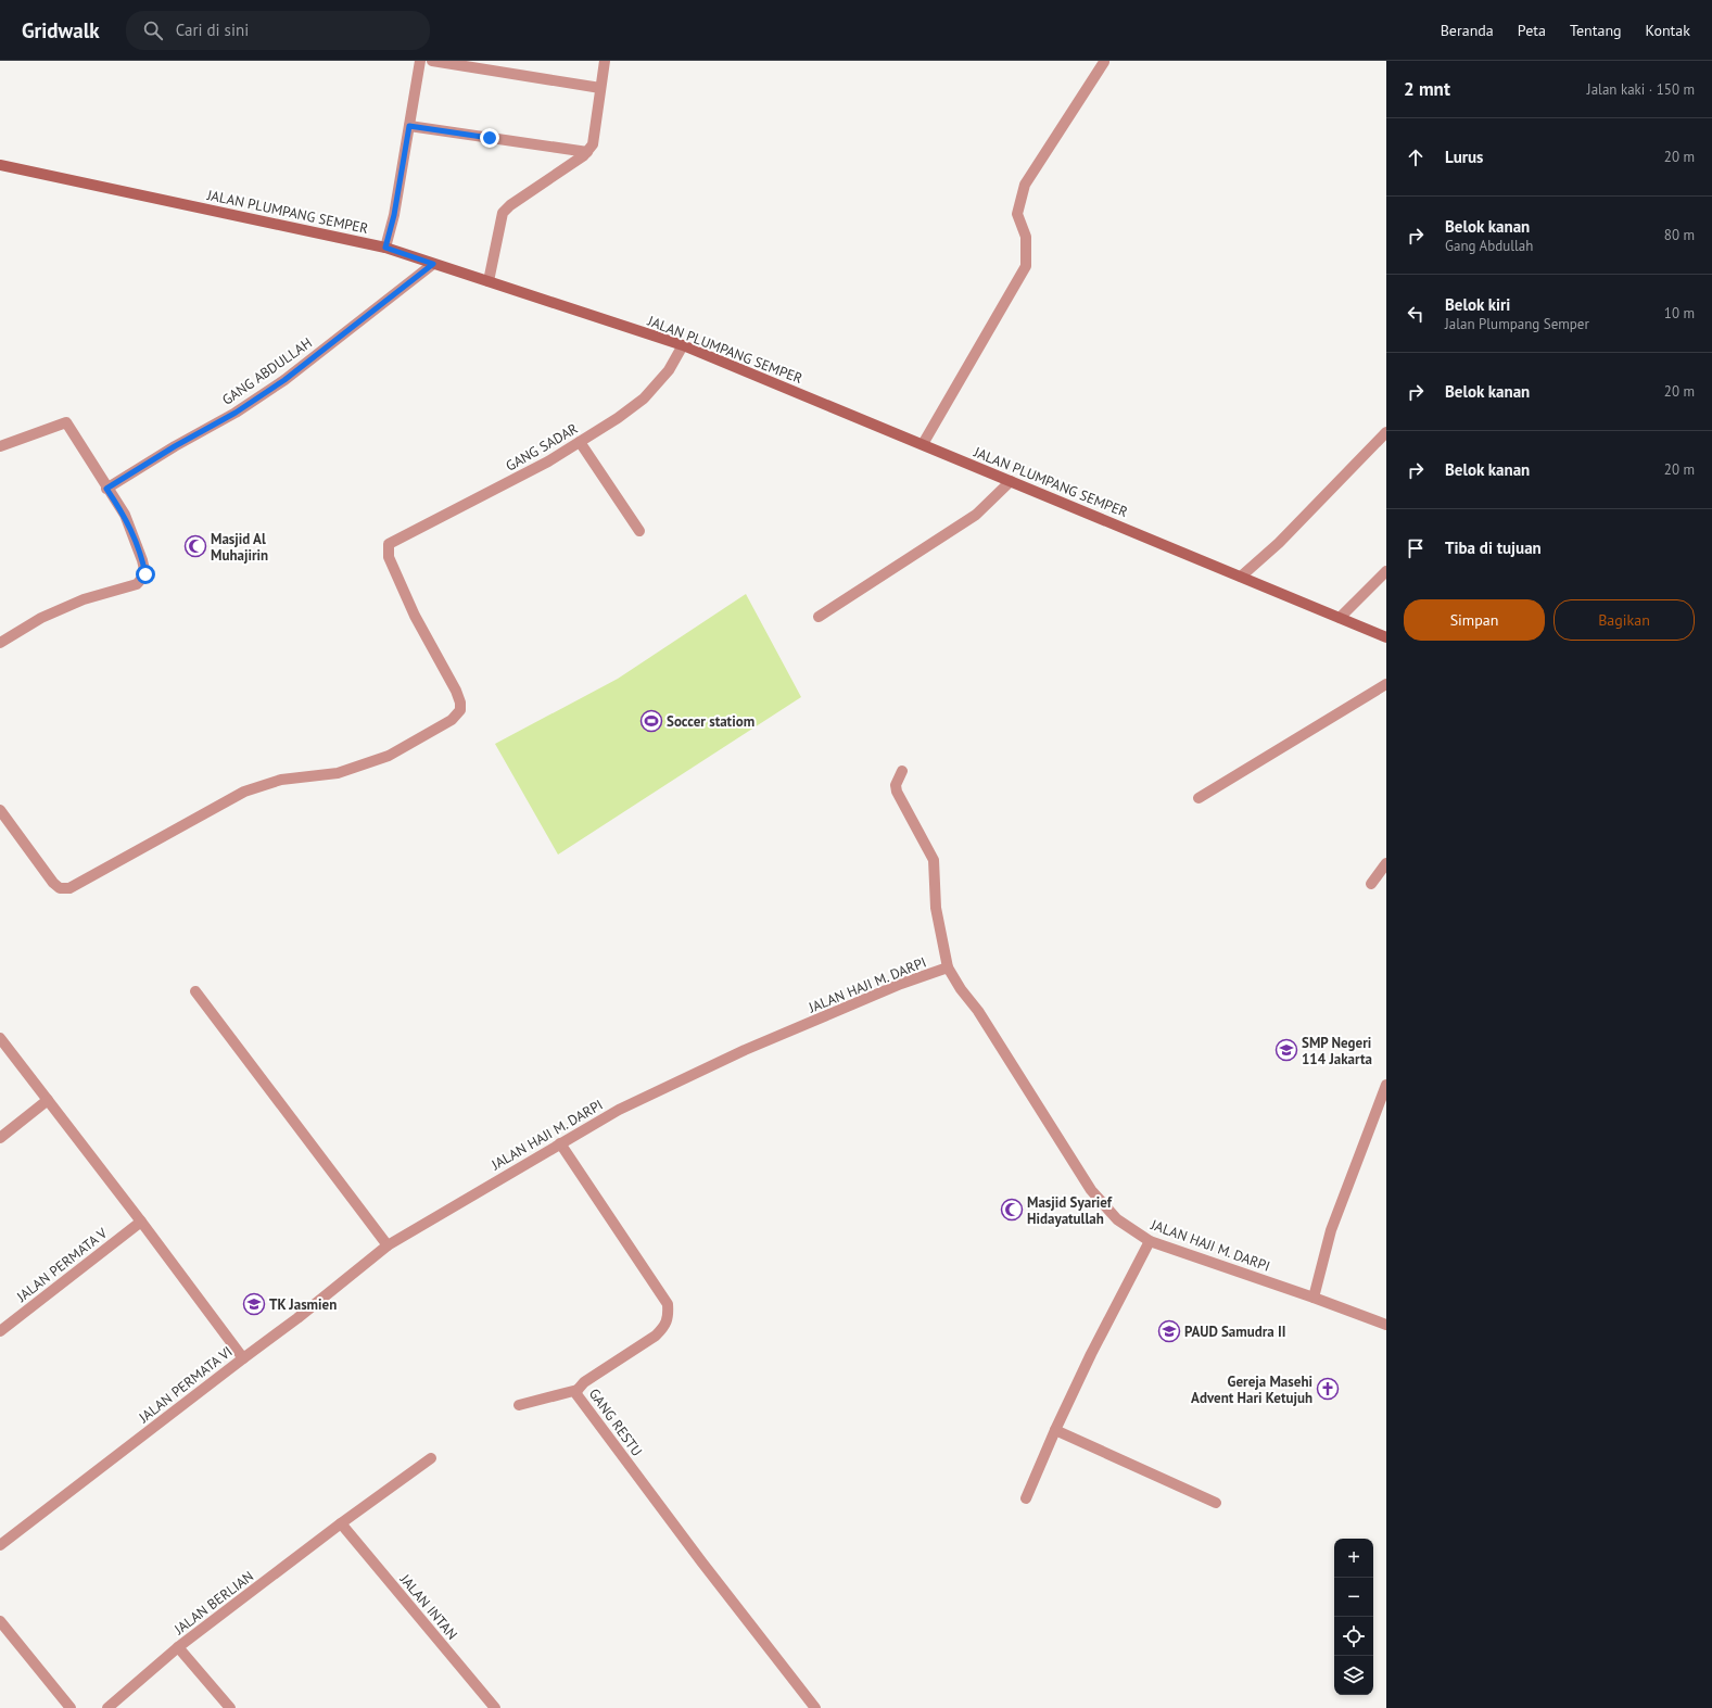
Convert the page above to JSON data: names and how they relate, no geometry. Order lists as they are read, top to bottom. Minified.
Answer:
{"streets":{"main road":["JALAN PLUMPANG SEMPER"],"street":["GANG ABDULLAH","GANG SADAR","JALAN HAJI M. DARPI","JALAN PERMATA V","JALAN PERMATA VI","GANG RESTU","JALAN BERLIAN","JALAN INTAN"]},"crossings":[["JALAN PLUMPANG SEMPER","GANG ABDULLAH"],["JALAN PLUMPANG SEMPER","GANG SADAR"],["JALAN HAJI M. DARPI","JALAN PERMATA VI"],["JALAN HAJI M. DARPI","GANG RESTU"],["JALAN BERLIAN","JALAN INTAN"]],"places":{"mosque":["Masjid Al Muhajirin","Masjid Syarief Hidayatullah"],"sports":["Soccer statiom"],"school or university":["SMP Negeri 114 Jakarta","TK Jasmien","PAUD Samudra II"],"church":["Gereja Masehi Advent Hari Ketujuh"]},"page":{"header":"Gridwalk","search":"Cari di sini","nav":["Beranda","Peta","Tentang","Kontak"],"heading":["2 mnt","Jalan kaki · 150 m"],"list":[["Lurus","20 m"],["Belok kanan","Gang Abdullah","80 m"],["Belok kiri","Jalan Plumpang Semper","10 m"],["Belok kanan","20 m"],["Belok kanan","20 m"],"Tiba di tujuan"],"buttons":["Simpan","Bagikan"],"map_buttons":["+","−"]}}
